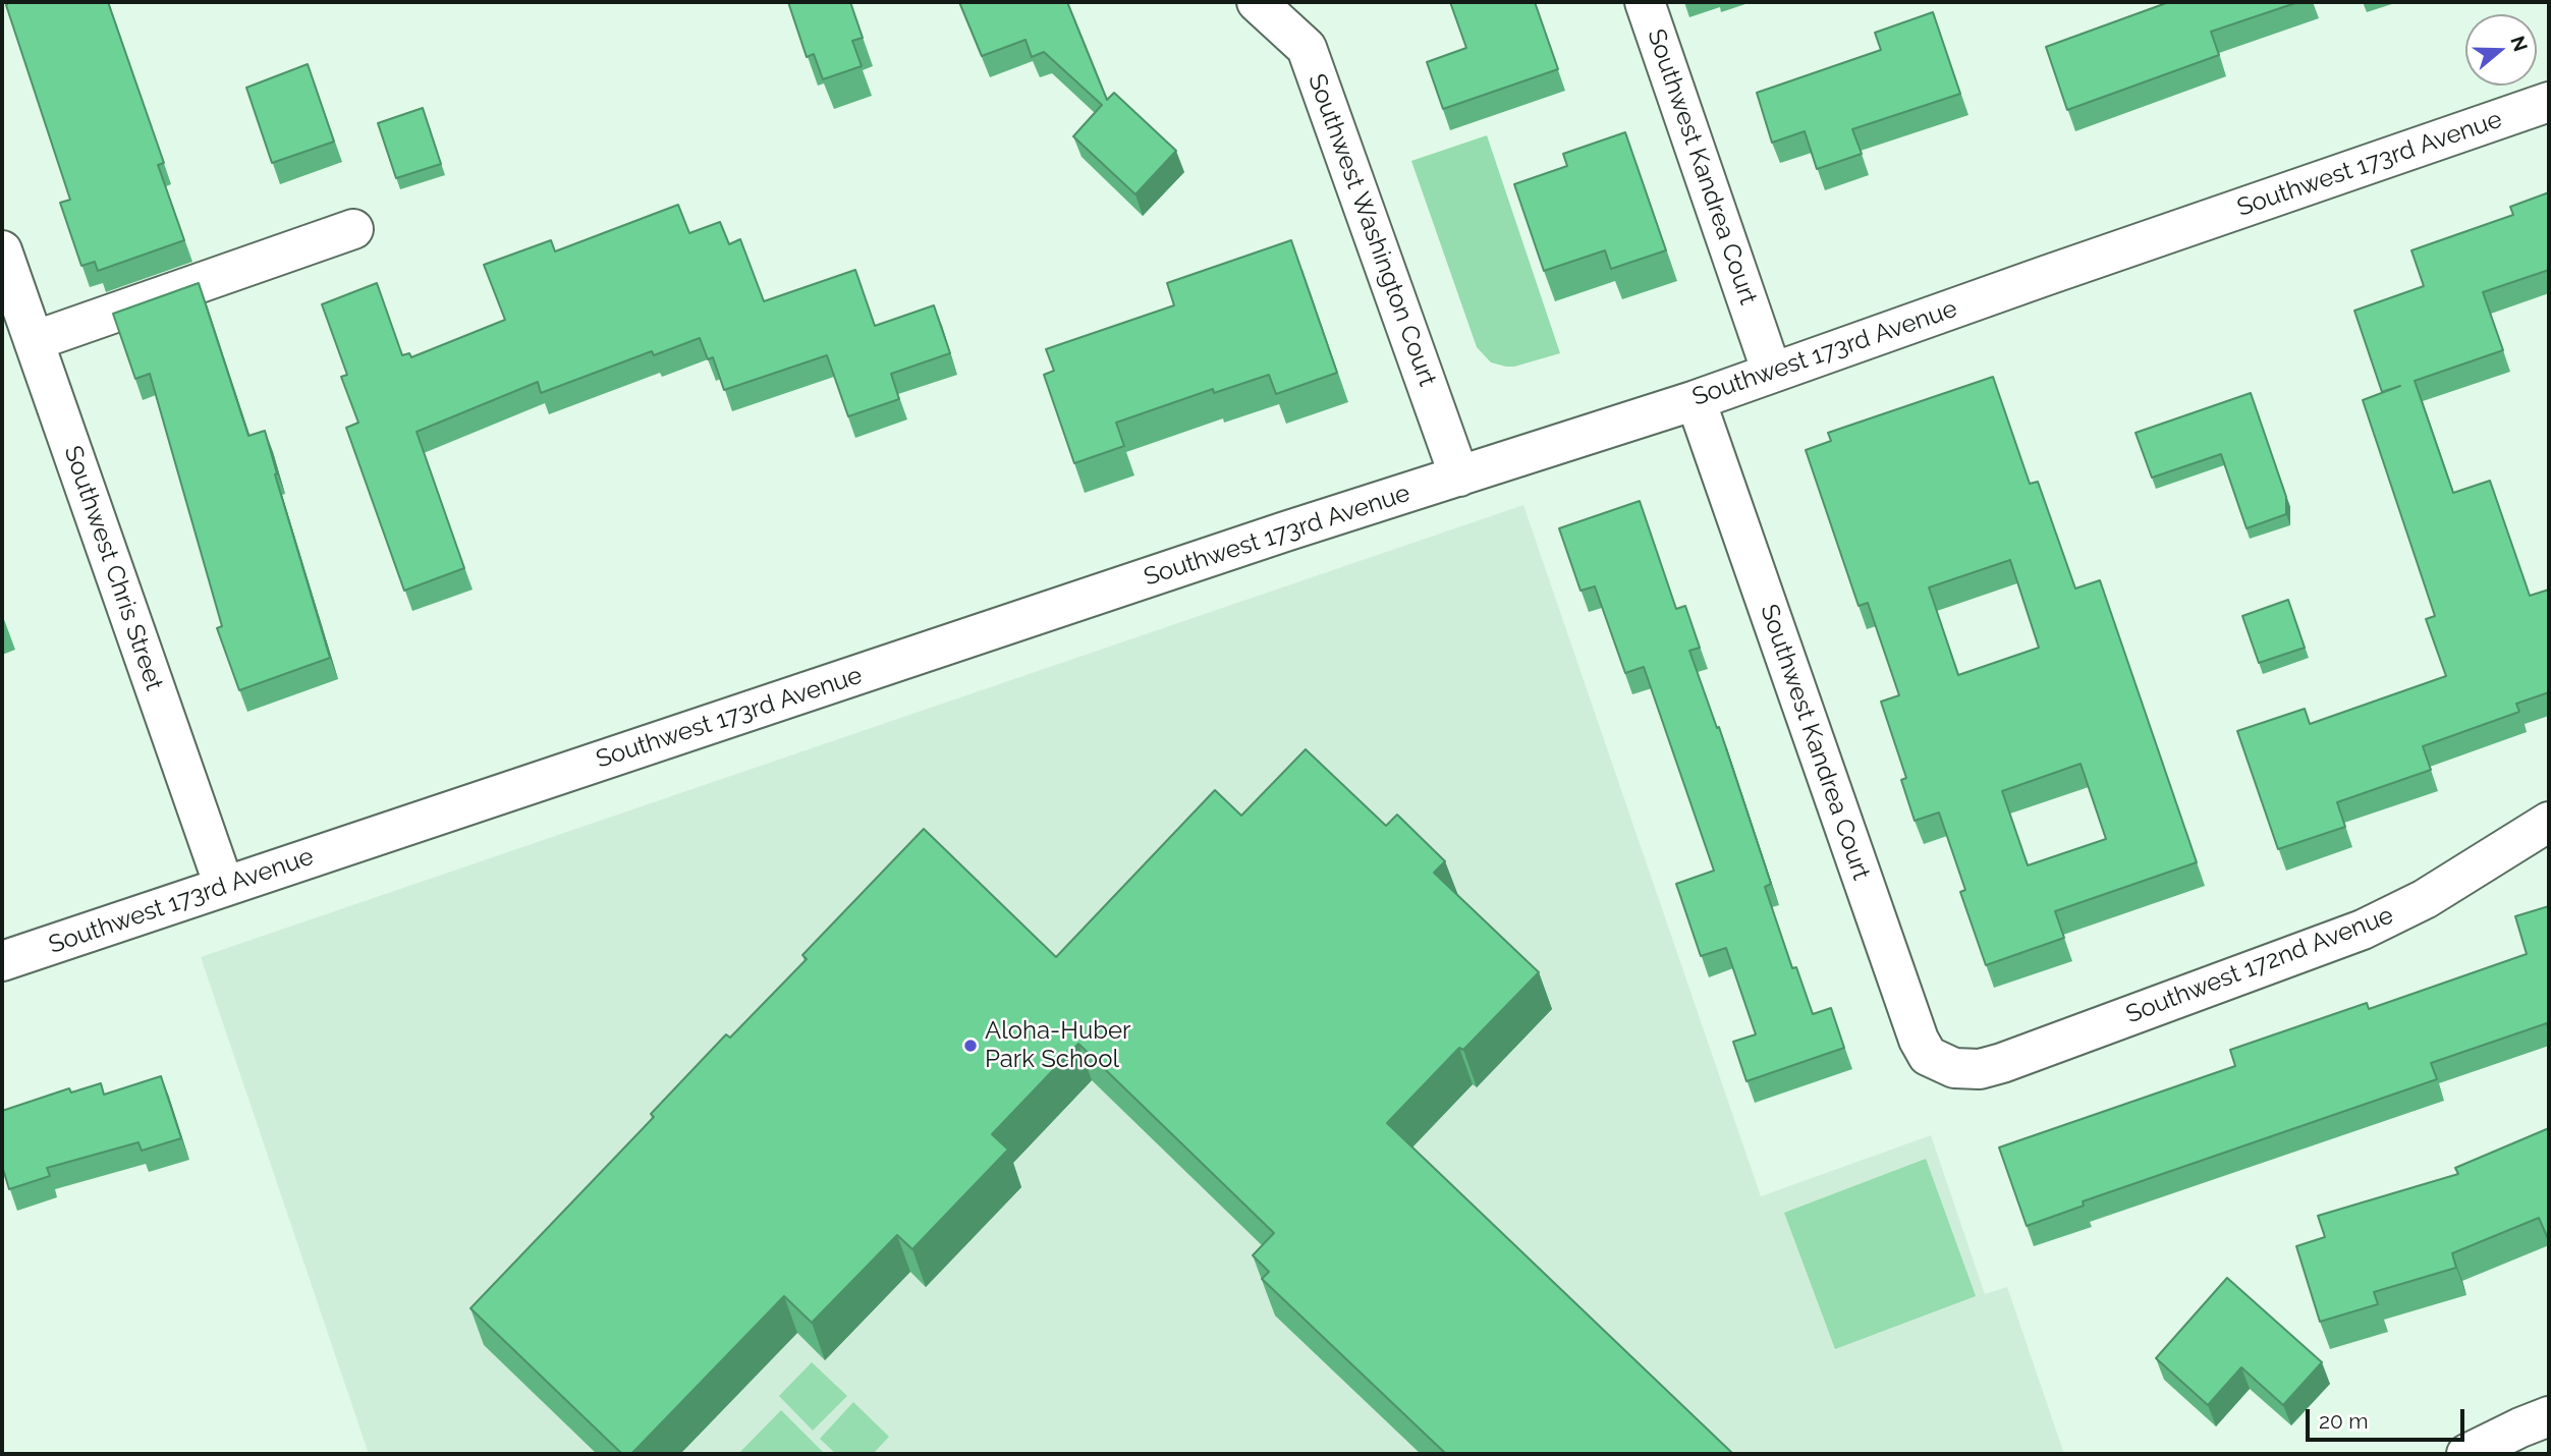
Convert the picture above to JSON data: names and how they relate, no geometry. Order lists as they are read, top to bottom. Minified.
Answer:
{"streets":{"street":["Southwest 173rd Avenue","Southwest Kandrea Court","Southwest Washington Court","Southwest Chris Street","Southwest 172nd Avenue"]},"crossings":[["Southwest 173rd Avenue","Southwest Kandrea Court"],["Southwest 173rd Avenue","Southwest Washington Court"],["Southwest 173rd Avenue","Southwest Chris Street"],["Southwest Kandrea Court","Southwest 172nd Avenue"]],"places":["Aloha-Huber Park School"],"scale_bar":"20 m","north":"right"}
